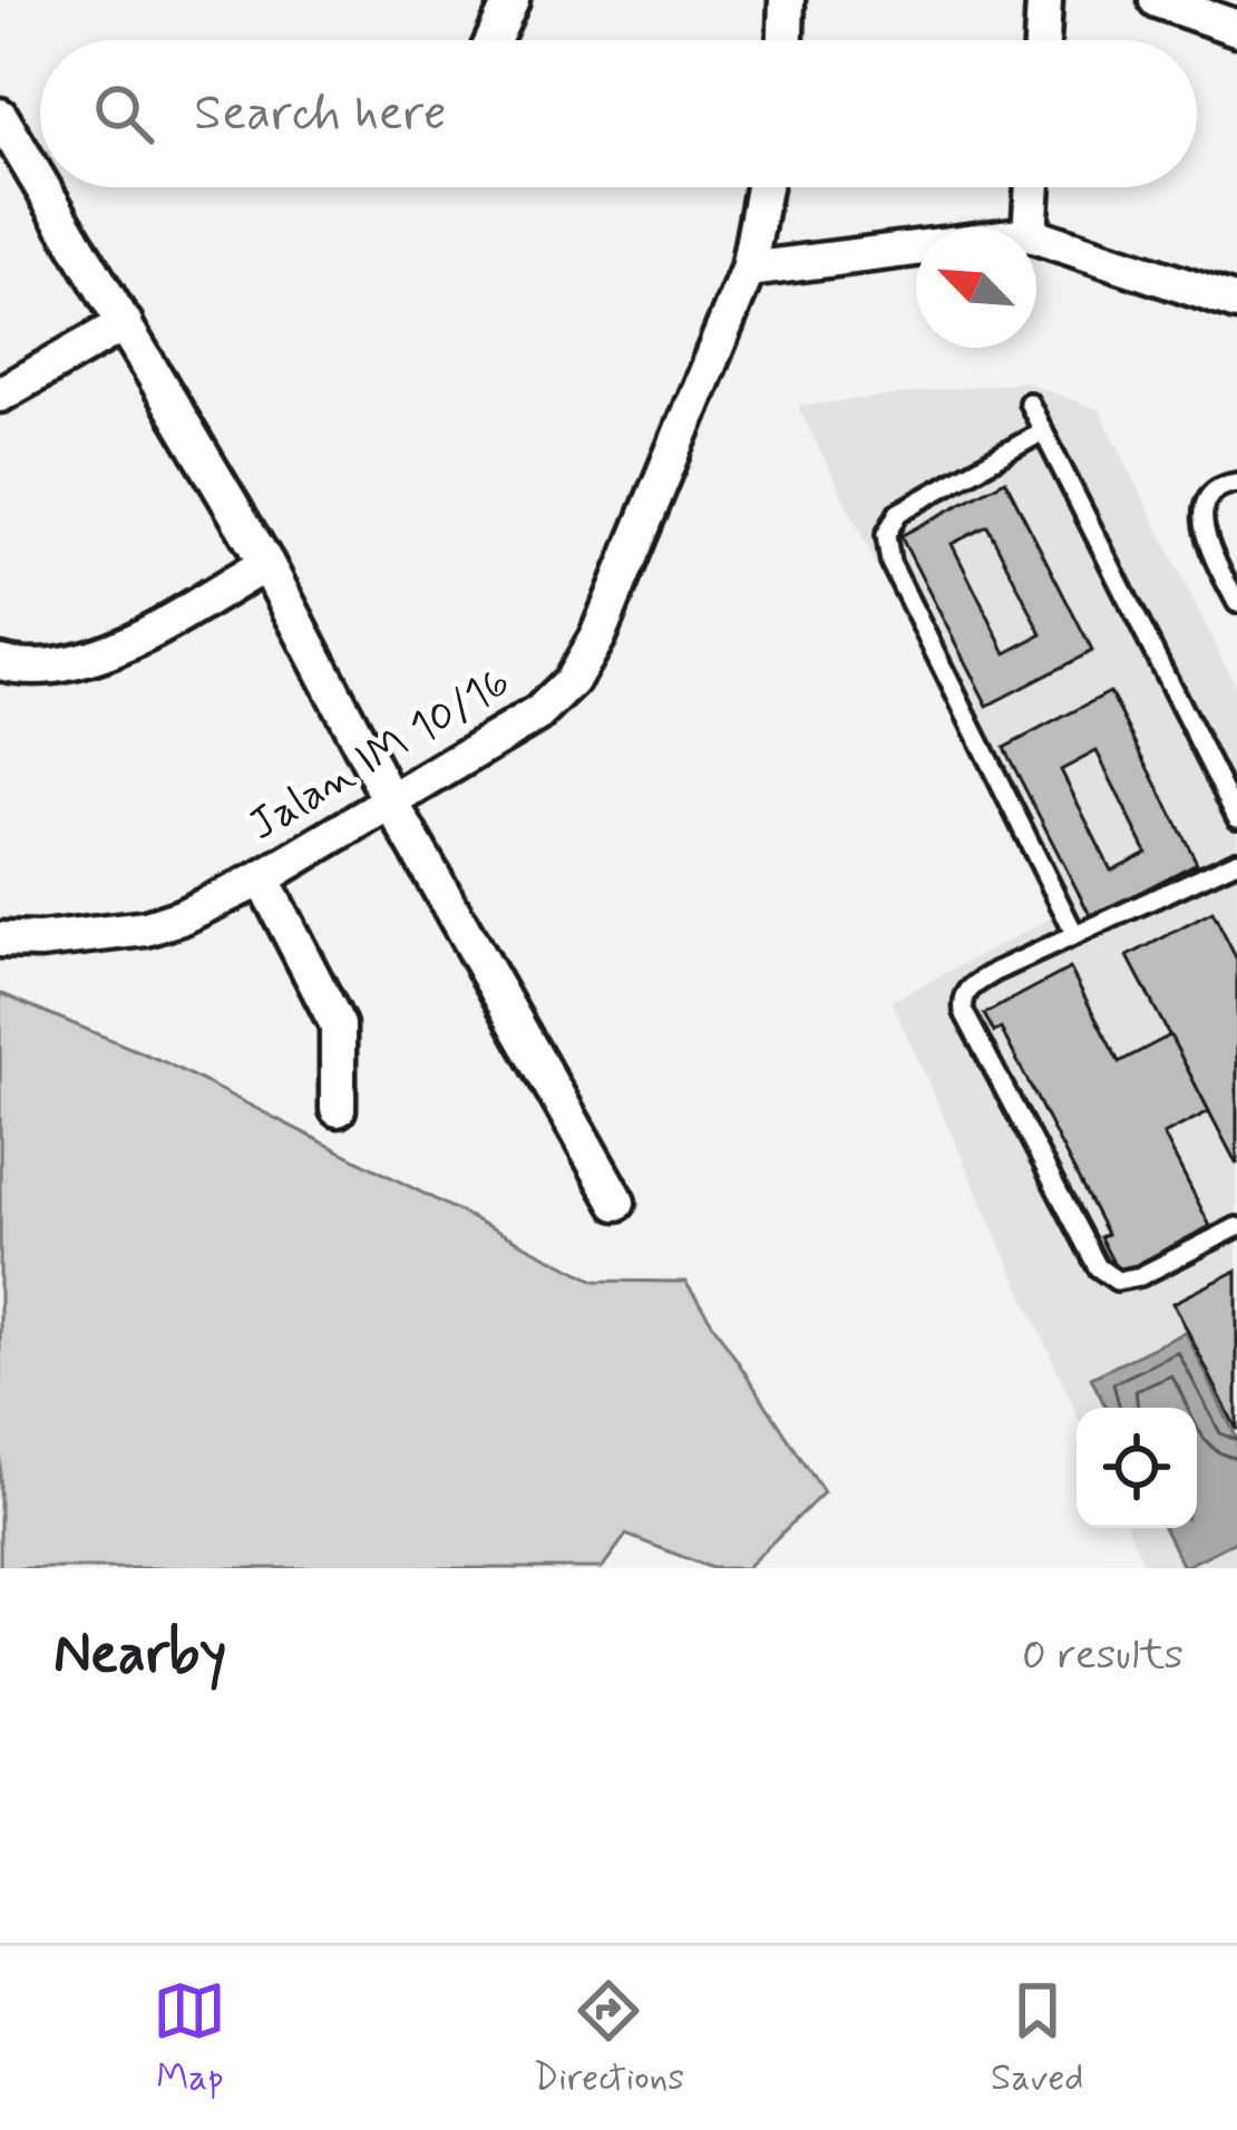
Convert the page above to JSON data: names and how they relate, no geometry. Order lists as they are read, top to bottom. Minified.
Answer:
{"streets":{"street":["Jalan IM 10/16"]},"north":"top left","page":{"search":"Search here","heading":["Nearby","0 results"],"nav":["Map","Directions","Saved"]}}
